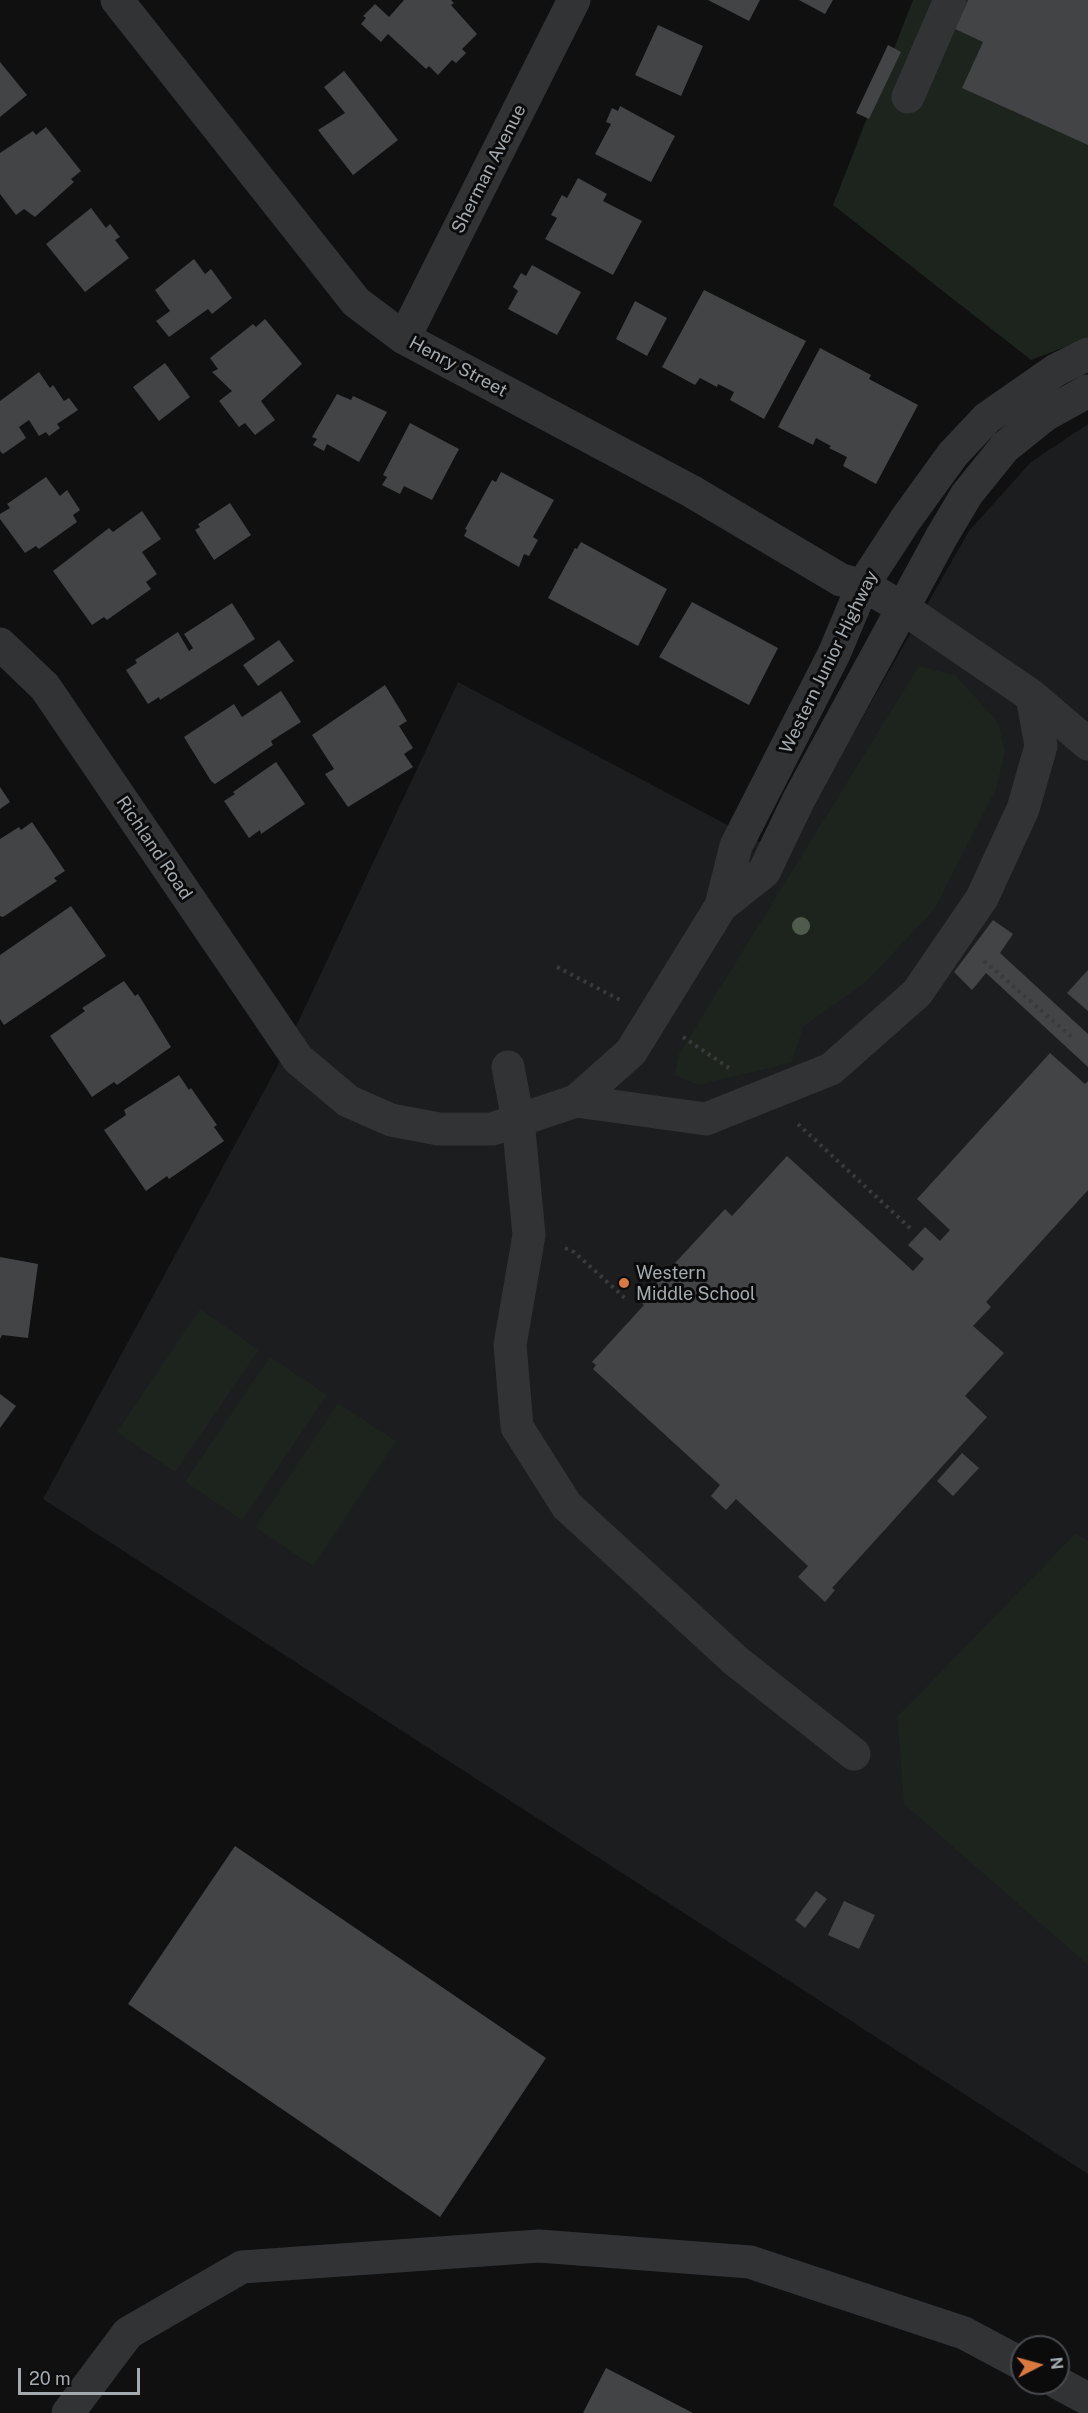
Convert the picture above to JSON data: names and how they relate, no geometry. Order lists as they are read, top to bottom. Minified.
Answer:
{"streets":{"street":["Sherman Avenue","Henry Street","Western Junior Highway","Richland Road"]},"crossings":[["Sherman Avenue","Henry Street"],["Henry Street","Western Junior Highway"],["Western Junior Highway","Richland Road"]],"places":["Western Middle School"],"scale_bar":"20 m","north":"right"}
